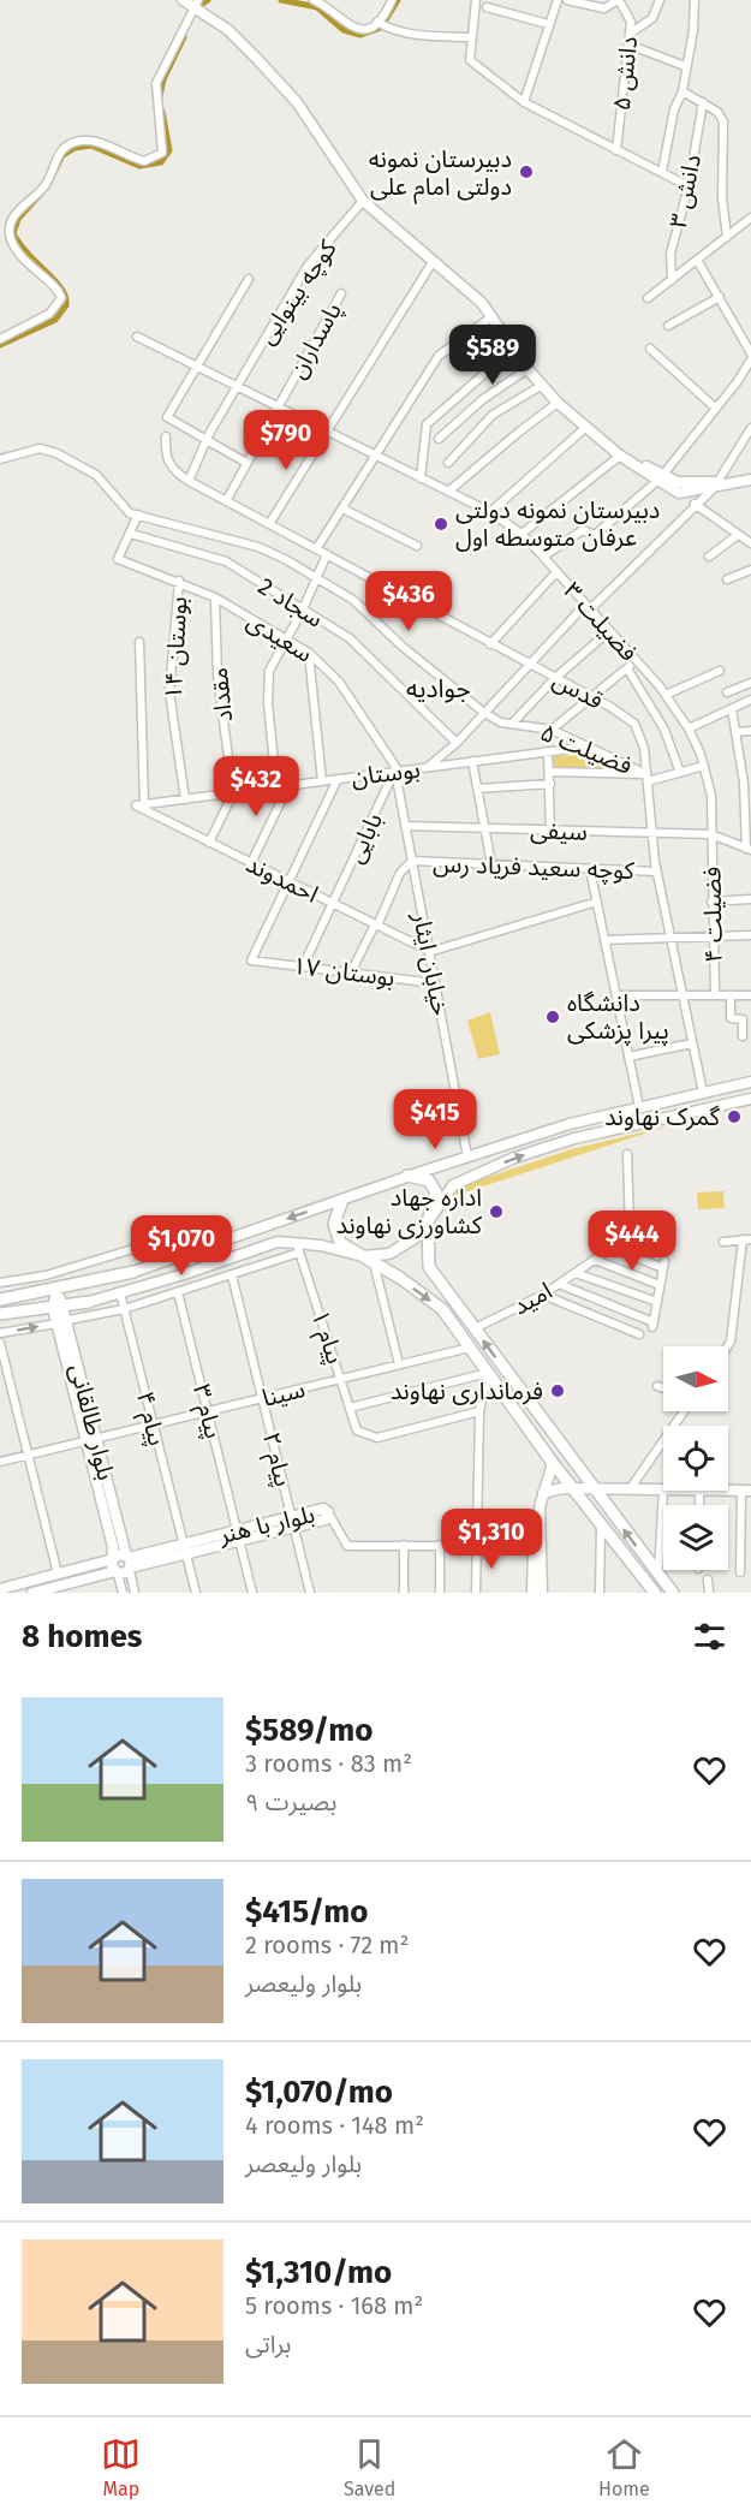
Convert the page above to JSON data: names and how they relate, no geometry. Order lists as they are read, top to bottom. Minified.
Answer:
{"streets":{"main road":["بلوار طالقانی","بلوار با هنر"],"street":["دانش ۵","دانش ۳","کوچه بینوایی","پاسداران","سجاد 2","فضیلت ۳","سعیدی","بوستان ۱۴","قدس","مقداد","فضیلت ۵","بوستان","سیفی","بابایی","کوچه سعید فریاد رس","احمدوند","فضیلت ۴","خیابان ایثار","بوستان ۱۷","امید","پیام ۱","سینا","پیام ۳","پیام ۴","پیام ۲"]},"crossings":[["کوچه بینوایی","فضیلت ۳"],["پاسداران","فضیلت ۳"],["پاسداران","قدس"],["سجاد 2","سعیدی"],["فضیلت ۳","سیفی"],["فضیلت ۳","فضیلت ۴"],["سعیدی","بوستان ۱۴"],["سعیدی","مقداد"],["سعیدی","بوستان"],["سعیدی","بابایی"],["سعیدی","خیابان ایثار"],["بوستان ۱۴","بوستان"],["قدس","فضیلت ۵"],["قدس","سیفی"],["قدس","کوچه سعید فریاد رس"],["مقداد","بوستان"],["فضیلت ۵","بوستان"],["بوستان","بابایی"],["بوستان","احمدوند"],["بوستان","خیابان ایثار"],["سیفی","فضیلت ۴"],["سیفی","خیابان ایثار"],["بابایی","احمدوند"],["بابایی","خیابان ایثار"],["بابایی","بوستان ۱۷"],["کوچه سعید فریاد رس","خیابان ایثار"],["احمدوند","خیابان ایثار"],["احمدوند","بوستان ۱۷"],["خیابان ایثار","بوستان ۱۷"],["پیام ۱","سینا"],["سینا","پیام ۳"],["سینا","پیام ۴"],["سینا","بلوار طالقانی"],["سینا","پیام ۲"],["پیام ۳","بلوار با هنر"],["پیام ۴","بلوار با هنر"],["بلوار طالقانی","بلوار با هنر"],["پیام ۲","بلوار با هنر"]],"districts":["جوادیه"],"places":["دبیرستان نمونه دولتی امام علی","دبیرستان نمونه دولتی عرفان متوسطه اول","دانشگاه پیرا پزشکی","گمرک نهاوند","اداره جهاد کشاورزی نهاوند","فرمانداری نهاوند"],"north":"right","page":{"price":["$589","$790","$436","$432","$415","$444","$1,070","$1,310"],"heading":"8 homes","list":[{"name":"$589/mo","note":"3 rooms · 83 m² · بصیرت ۹"},{"name":"$415/mo","note":"2 rooms · 72 m² · بلوار ولیعصر"},{"name":"$1,070/mo","note":"4 rooms · 148 m² · بلوار ولیعصر"},{"name":"$1,310/mo","note":"5 rooms · 168 m² · براتی"}],"tabs":["Map","Saved","Home"]}}
